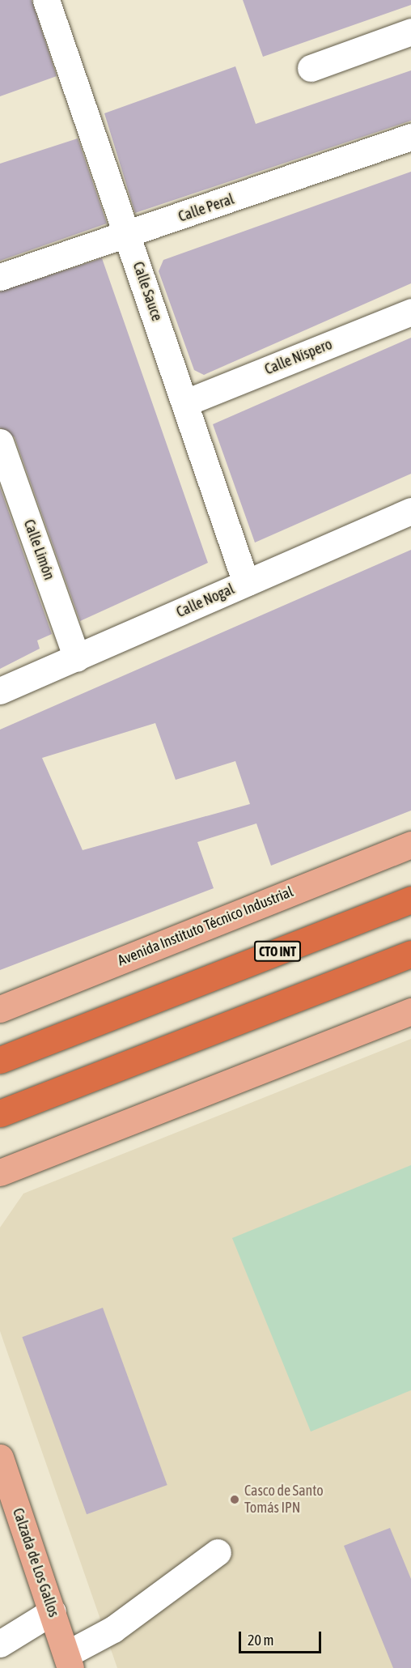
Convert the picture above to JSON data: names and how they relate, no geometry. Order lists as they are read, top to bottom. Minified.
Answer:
{"streets":{"highway":["CTO INT"],"main road":["Avenida Instituto Técnico Industrial","Calzada de Los Gallos"],"street":["Calle Peral","Calle Sauce","Calle Níspero","Calle Limón","Calle Nogal"]},"crossings":[["Calle Peral","Calle Sauce"],["Calle Sauce","Calle Níspero"],["Calle Sauce","Calle Nogal"],["Calle Limón","Calle Nogal"]],"places":["Casco de Santo Tomás IPN"],"scale_bar":"20 m"}
